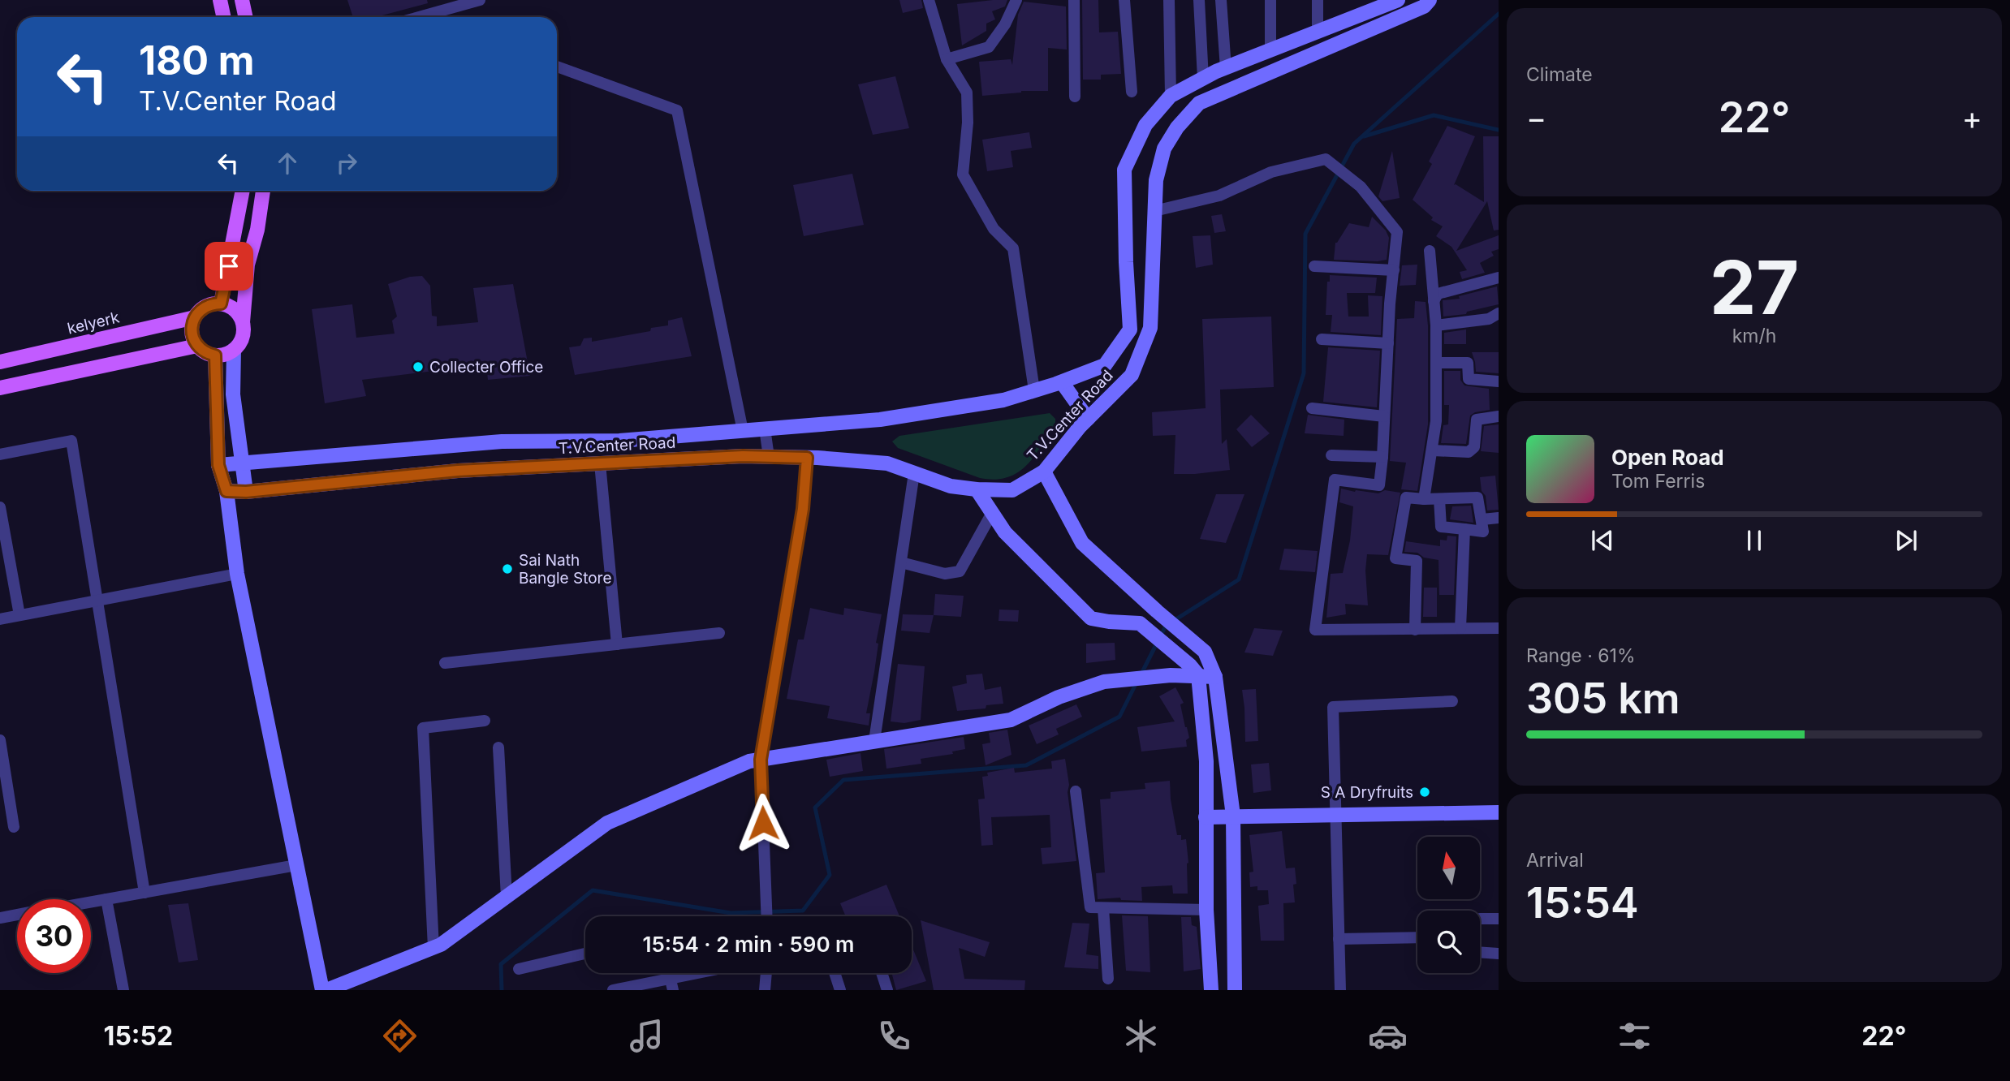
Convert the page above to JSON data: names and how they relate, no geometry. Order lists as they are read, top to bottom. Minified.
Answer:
{"streets":{"main road":["kelyerk"],"street":["T.V.Center Road"]},"places":["Collecter Office","Sai Nath Bangle Store","S A Dryfruits"],"north":"top","page":{"tile":["Climate",["27","km/h"],["Range · 61%","305 km"],["Arrival","15:54"]],"turn":["180 m","T.V.Center Road"],"heat":["−","22°","+"],"song":["Open Road","Tom Ferris"],"limit":"30","trip":"15:54 · 2 min · 590 m","tabs":["15:52","22°"]}}
